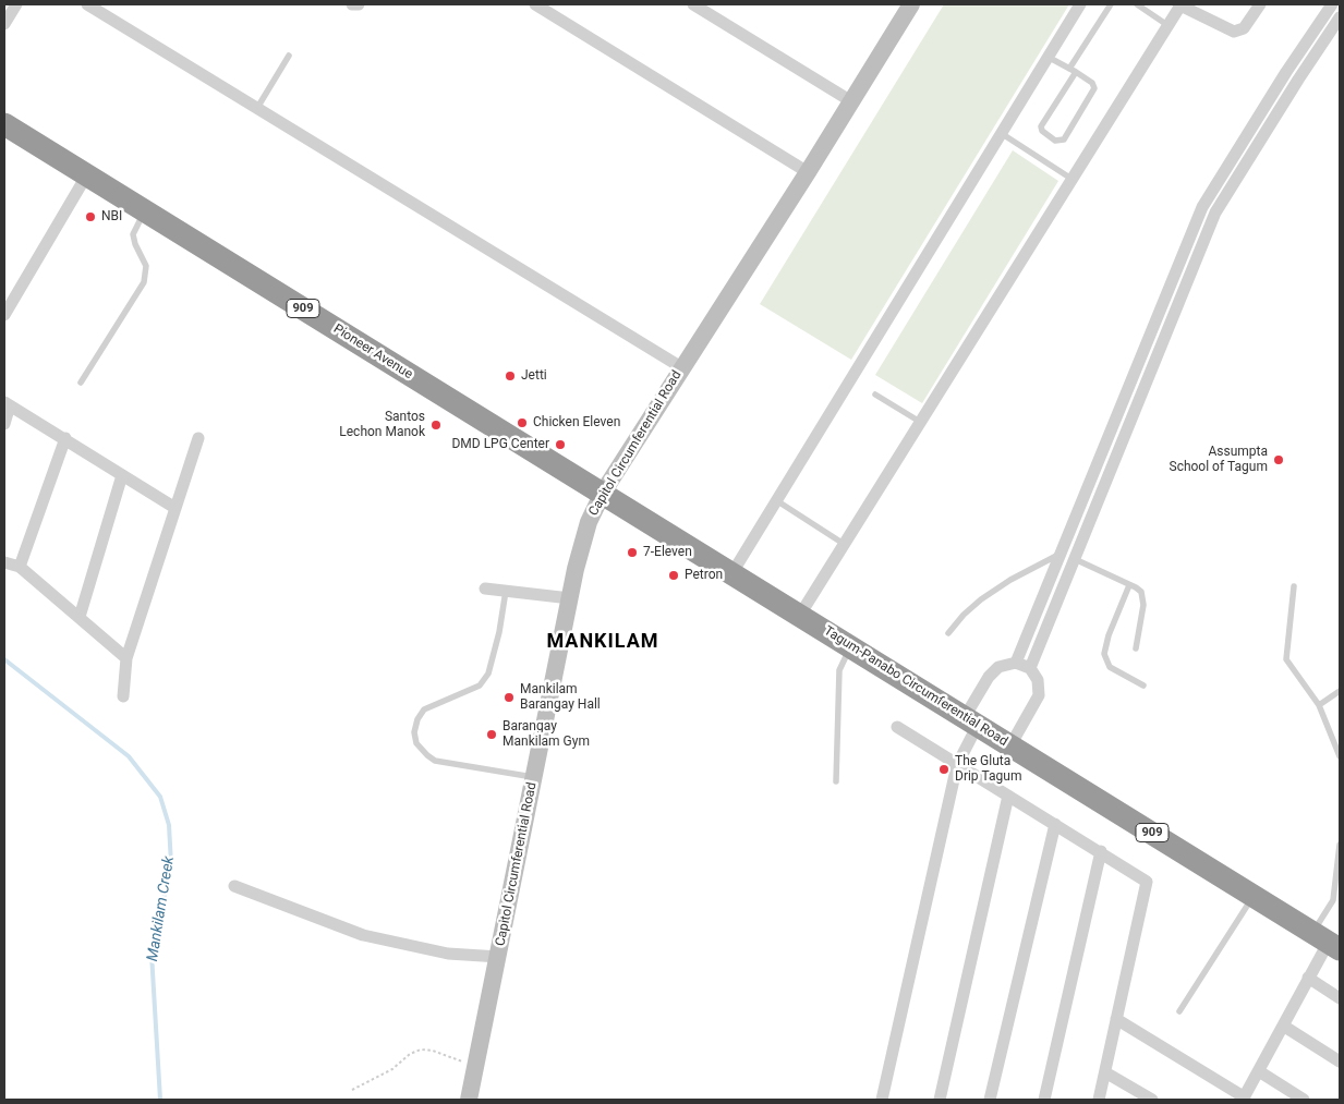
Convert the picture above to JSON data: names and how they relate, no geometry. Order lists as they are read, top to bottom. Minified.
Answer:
{"streets":{"highway":["909","Pioneer Avenue","Tagum-Panabo Circumferential Road"],"main road":["Capitol Circumferential Road"]},"crossings":[["Pioneer Avenue","Capitol Circumferential Road"],["Pioneer Avenue","Tagum-Panabo Circumferential Road"],["Capitol Circumferential Road","Tagum-Panabo Circumferential Road"]],"districts":["MANKILAM"],"water":["Mankilam Creek"],"places":["NBI","Jetti","Chicken Eleven","Santos Lechon Manok","DMD LPG Center","Assumpta School of Tagum","7-Eleven","Petron","Mankilam Barangay Hall","Barangay Mankilam Gym","The Gluta Drip Tagum"]}
